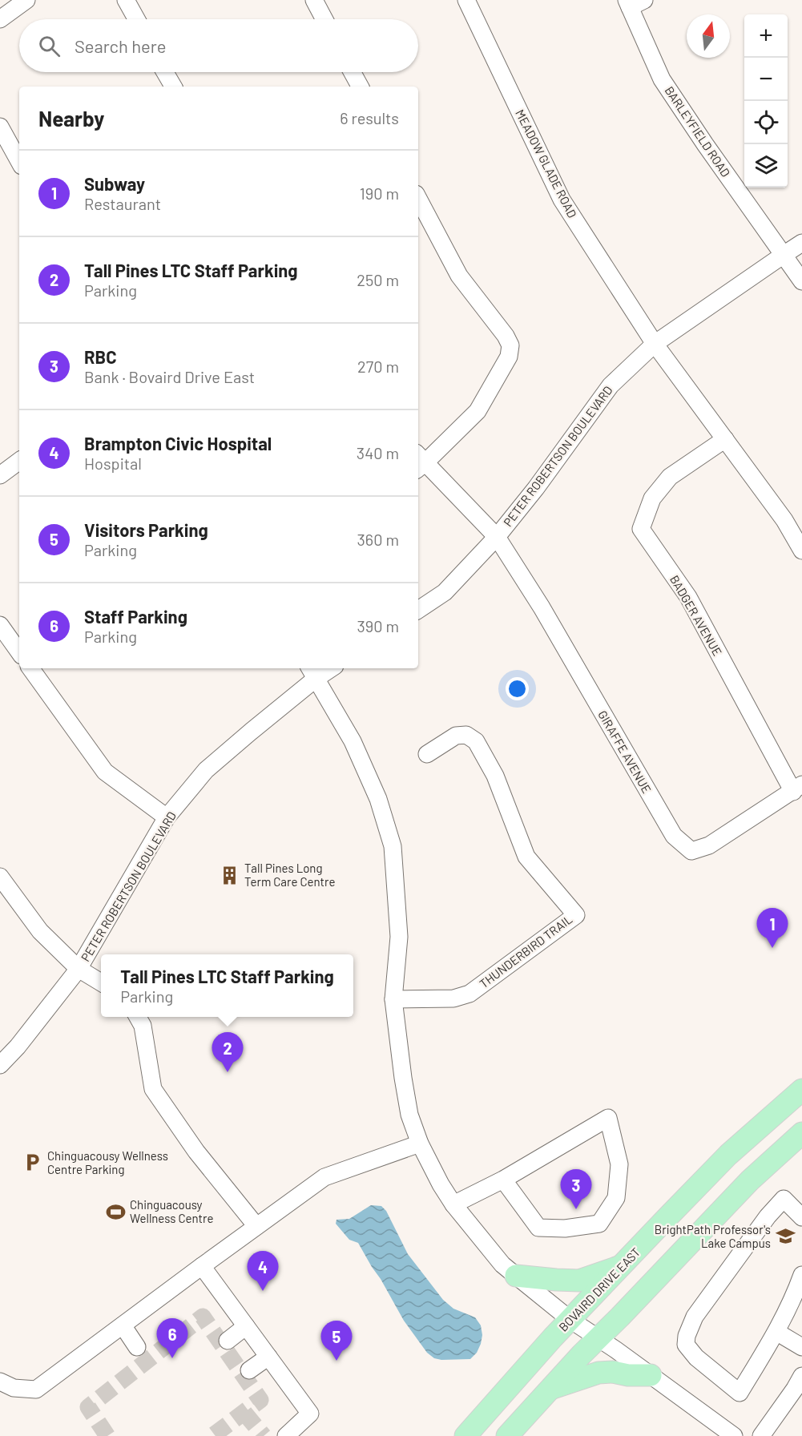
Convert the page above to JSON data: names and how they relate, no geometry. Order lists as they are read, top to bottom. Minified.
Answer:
{"streets":{"main road":["BOVAIRD DRIVE EAST"],"street":["BARLEYFIELD ROAD","MEADOW GLADE ROAD","PETER ROBERTSON BOULEVARD","BADGER AVENUE","GIRAFFE AVENUE","THUNDERBIRD TRAIL"]},"crossings":[["BARLEYFIELD ROAD","PETER ROBERTSON BOULEVARD"],["MEADOW GLADE ROAD","PETER ROBERTSON BOULEVARD"],["PETER ROBERTSON BOULEVARD","GIRAFFE AVENUE"],["BADGER AVENUE","GIRAFFE AVENUE"]],"places":{"building":["Tall Pines Long Term Care Centre"],"parking":["Chinguacousy Wellness Centre Parking"],"sports":["Chinguacousy Wellness Centre"],"school or university":["BrightPath Professor's Lake Campus"]},"north":"top","page":{"map_buttons":["+","−"],"search":"Search here","heading":["Nearby","6 results"],"list":[{"mark":"1","name":"Subway","note":"Restaurant","value":"190 m"},{"mark":"2","name":"Tall Pines LTC Staff Parking","note":"Parking","value":"250 m"},{"mark":"3","name":"RBC","note":"Bank · Bovaird Drive East","value":"270 m"},{"mark":"4","name":"Brampton Civic Hospital","note":"Hospital","value":"340 m"},{"mark":"5","name":"Visitors Parking","note":"Parking","value":"360 m"},{"mark":"6","name":"Staff Parking","note":"Parking","value":"390 m"}],"pins":["1","2","3","4","6","5"],"popup":["Tall Pines LTC Staff Parking","Parking"]}}
